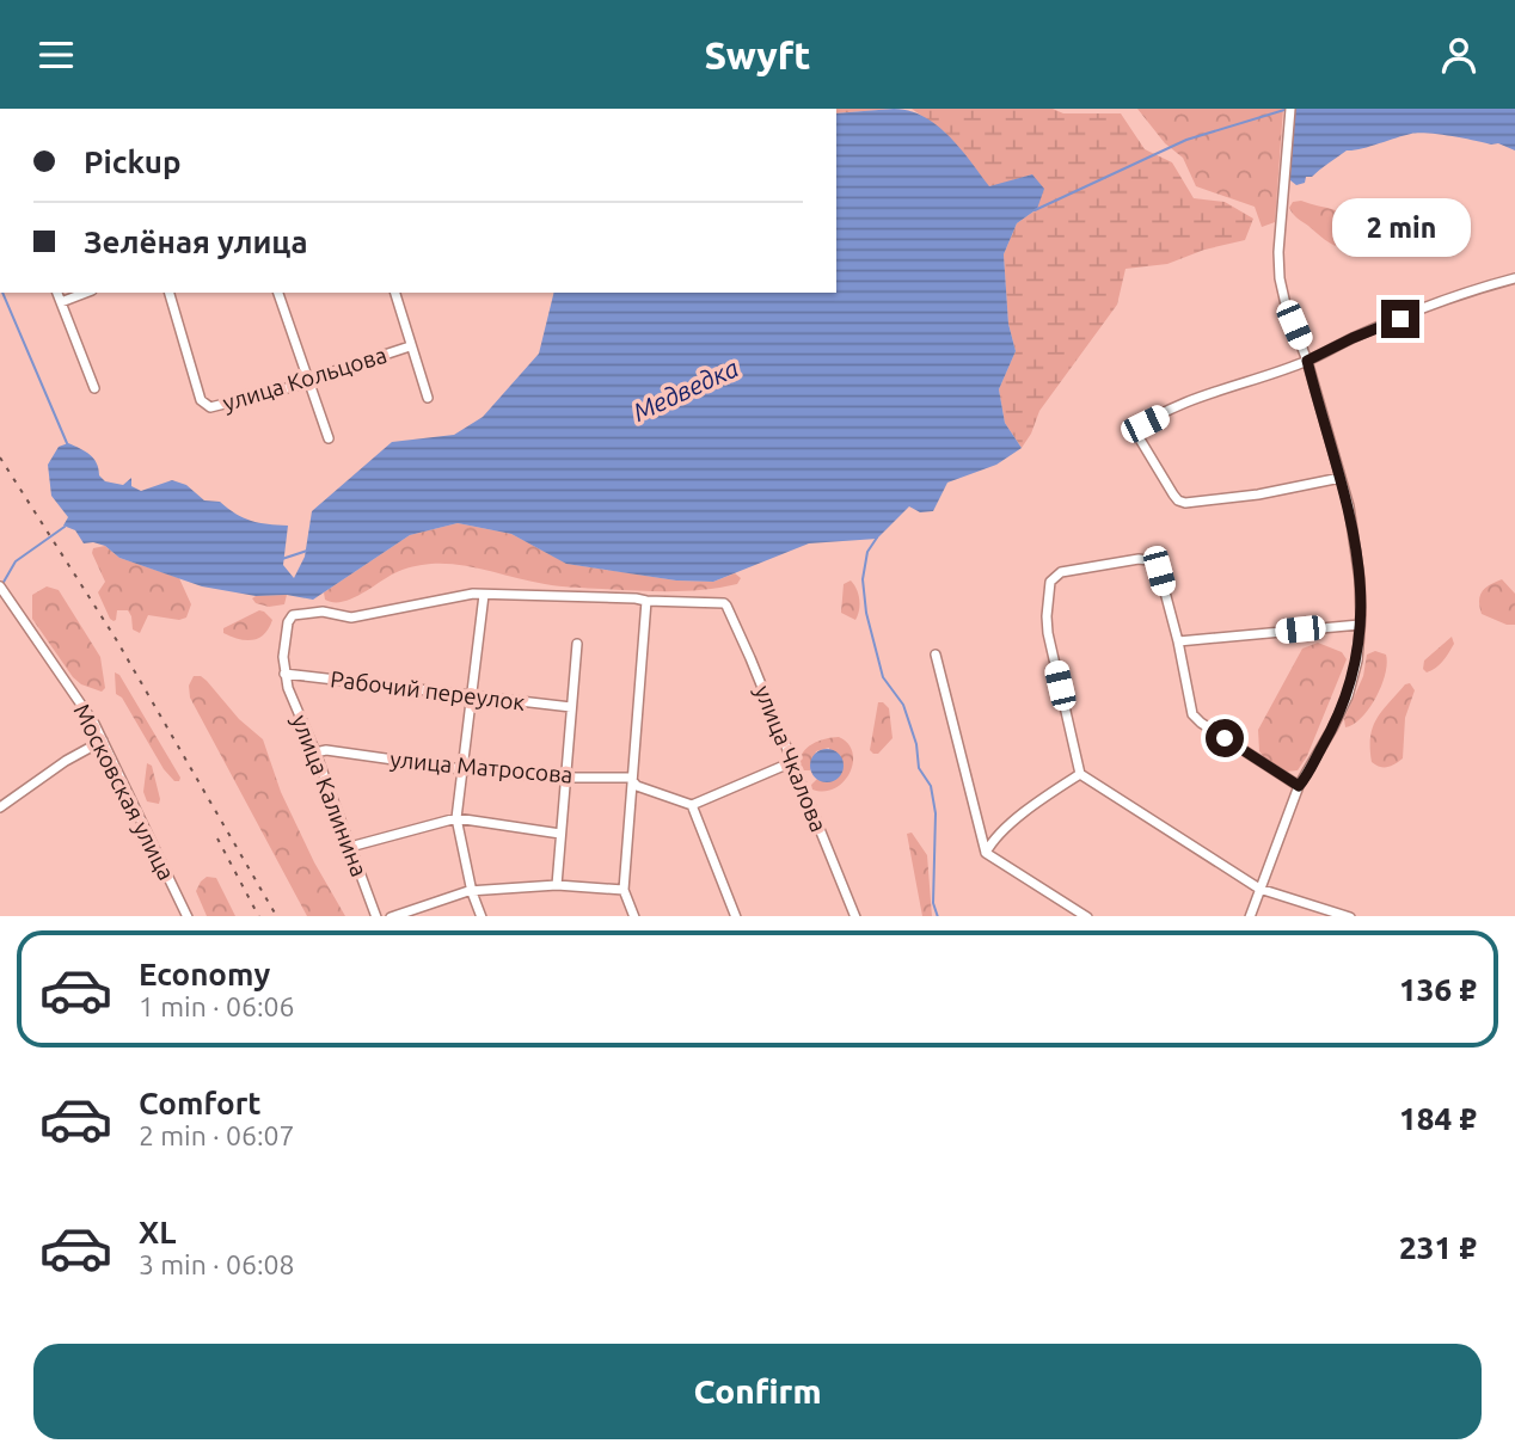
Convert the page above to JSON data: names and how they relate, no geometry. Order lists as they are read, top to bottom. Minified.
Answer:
{"streets":{"street":["улица Кольцова","Рабочий переулок","улица Чкалова","улица Матросова","Московская улица","улица Калинина"]},"crossings":[["Рабочий переулок","улица Калинина"],["улица Матросова","улица Калинина"]],"water":["Медведка"],"page":{"header":"Swyft","banner":["Pickup","Зелёная улица"],"bubble":"2 min","list":[{"name":"Economy","note":"1 min · 06:06","value":"136 ₽"},{"name":"Comfort","note":"2 min · 06:07","value":"184 ₽"},{"name":"XL","note":"3 min · 06:08","value":"231 ₽"}],"buttons":"Confirm"}}
